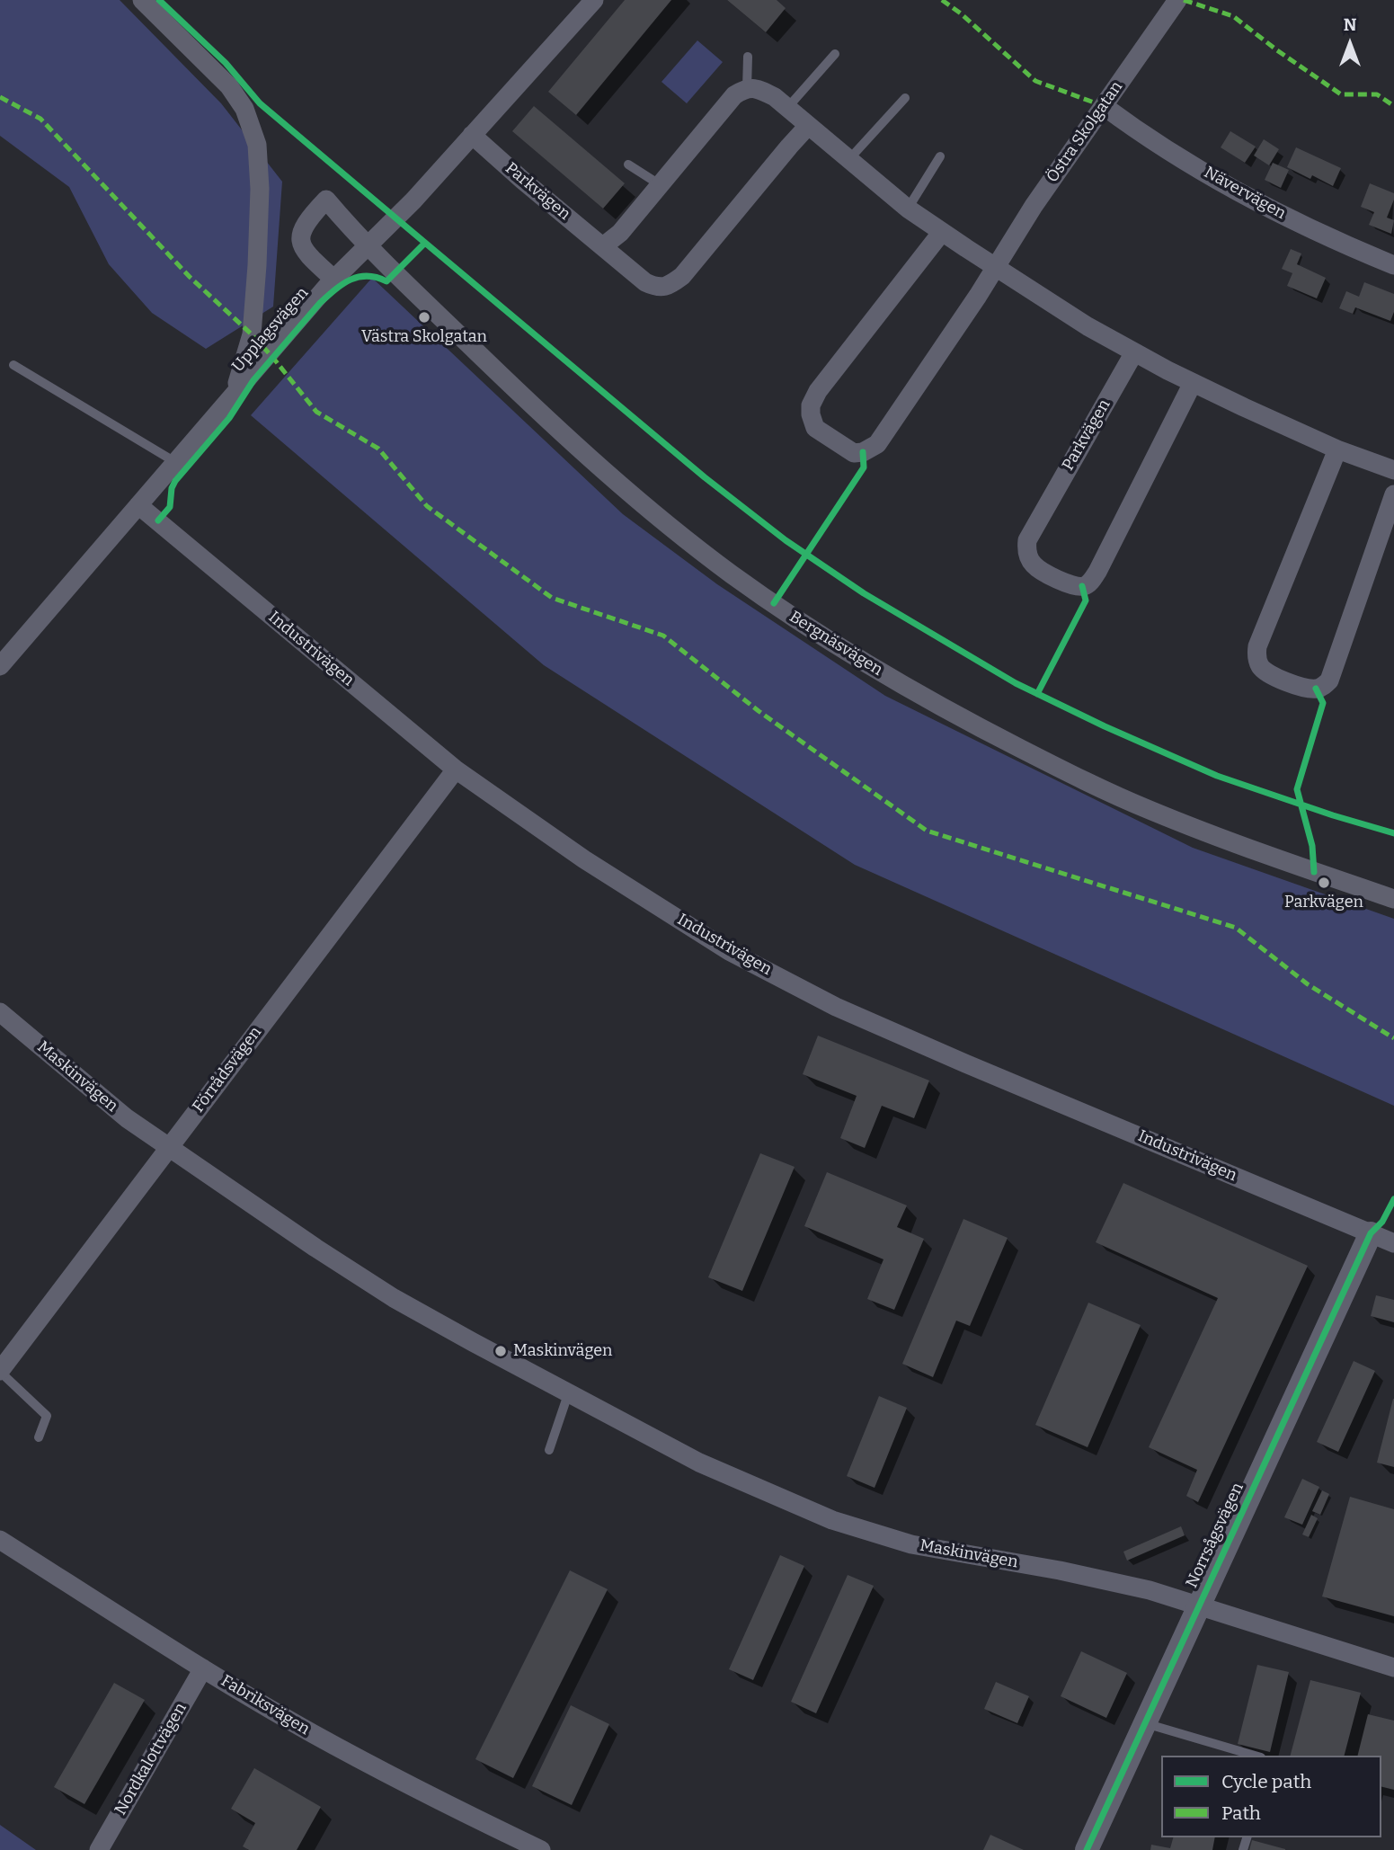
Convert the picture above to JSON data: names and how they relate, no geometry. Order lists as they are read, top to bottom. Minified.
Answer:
{"streets":{"street":["Östra Skolgatan","Parkvägen","Nävervägen","Upplagsvägen","Bergnäsvägen","Industrivägen","Förrådsvägen","Maskinvägen","Norrsågsvägen","Fabriksvägen","Nordkalottvägen"]},"crossings":[["Östra Skolgatan","Nävervägen"],["Upplagsvägen","Bergnäsvägen"],["Upplagsvägen","Industrivägen"],["Industrivägen","Förrådsvägen"],["Industrivägen","Norrsågsvägen"],["Förrådsvägen","Maskinvägen"],["Maskinvägen","Norrsågsvägen"],["Fabriksvägen","Nordkalottvägen"]],"places":["Västra Skolgatan","Parkvägen","Maskinvägen"],"legend":["Cycle path","Path"],"north":"top"}
